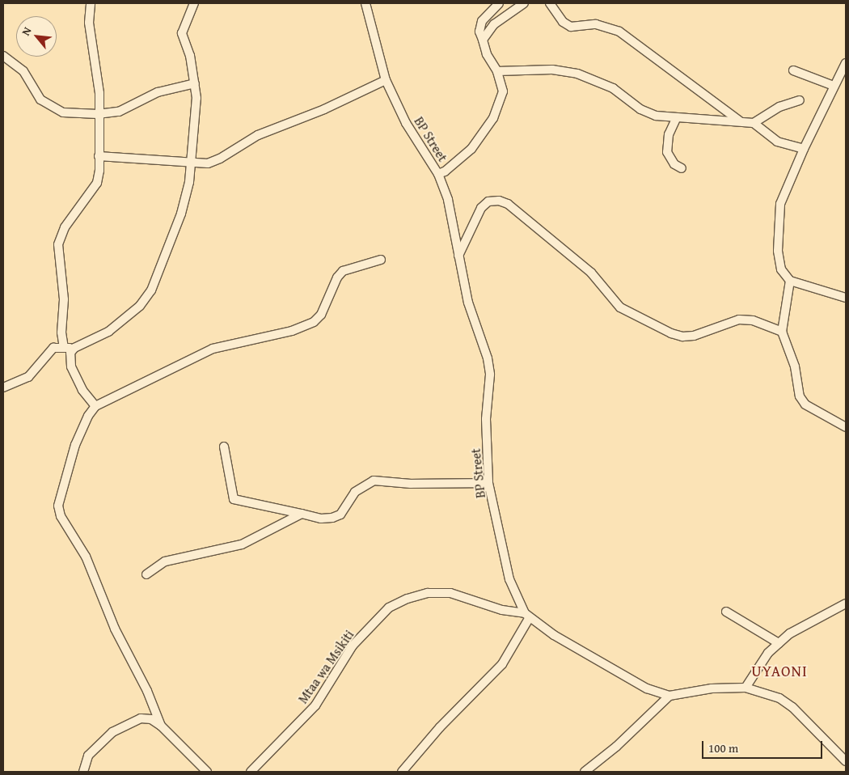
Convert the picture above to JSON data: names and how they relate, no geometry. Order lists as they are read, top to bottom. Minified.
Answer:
{"streets":{"street":["BP Street","Mtaa wa Msikiti"]},"crossings":[["BP Street","Mtaa wa Msikiti"]],"districts":["UYAONI"],"scale_bar":"100 m","north":"top left"}
